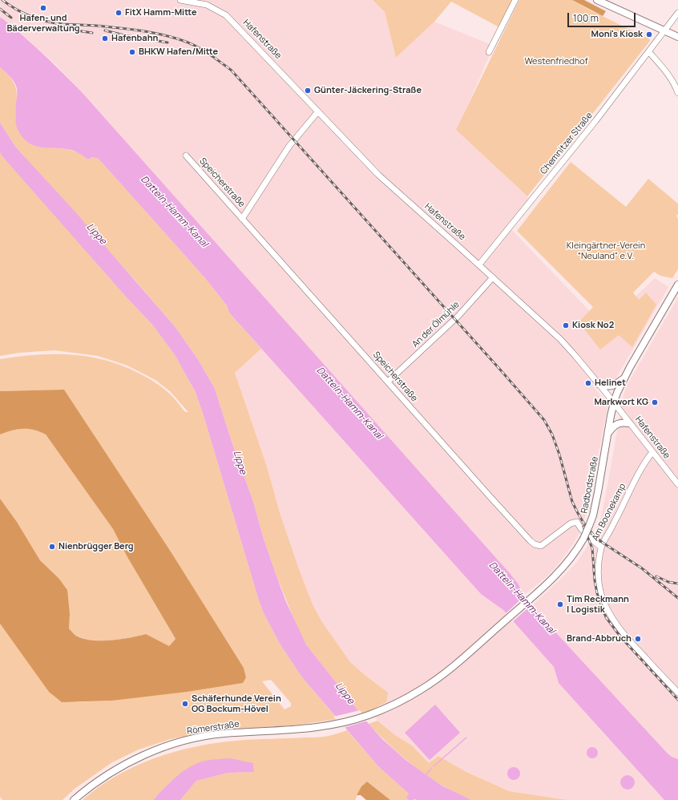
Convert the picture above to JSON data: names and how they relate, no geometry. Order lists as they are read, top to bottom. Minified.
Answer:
{"streets":{"main road":["Radbodstraße","Römerstraße"],"street":["Hafenstraße","Chemnitzer Straße","Speicherstraße","An der Ölmühle","Am Boonekamp"]},"crossings":[["Hafenstraße","Chemnitzer Straße"],["Hafenstraße","An der Ölmühle"],["Hafenstraße","Radbodstraße"],["Hafenstraße","Am Boonekamp"],["Speicherstraße","An der Ölmühle"],["Speicherstraße","Am Boonekamp"],["Radbodstraße","Römerstraße"]],"water":["Datteln-Hamm-Kanal","Lippe"],"parks":["Westenfriedhof","Kleingärtner-Verein “Neuland” e.V."],"places":["Hafen- und Bäderverwaltung","FitX Hamm-Mitte","Moni's Kiosk","Hafenbahn","BHKW Hafen/Mitte","Günter-Jäckering-Straße","Kiosk No2","Helinet","Markwort KG","Nienbrügger Berg","Tim Reckmann | Logistik","Brand-Abbruch","Schäferhunde Verein OG Bockum-Hövel"],"scale_bar":"100 m"}
